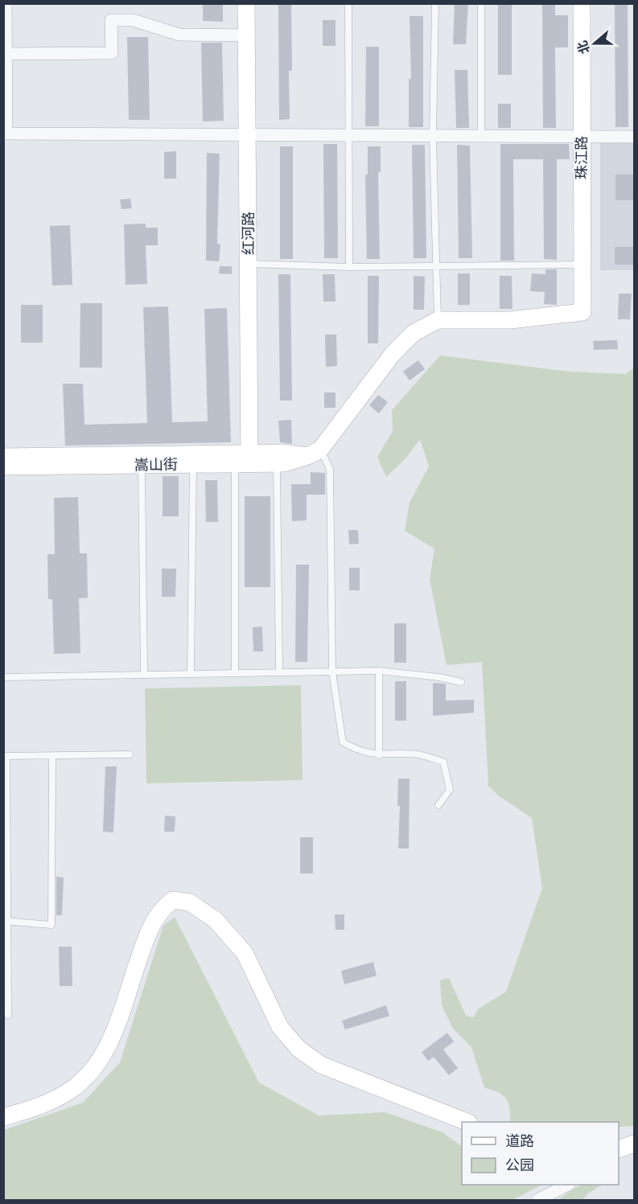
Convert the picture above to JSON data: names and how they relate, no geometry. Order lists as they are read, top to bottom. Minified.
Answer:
{"streets":{"street":["珠江路","红河路","嵩山街"]},"crossings":[["红河路","嵩山街"]],"legend":["道路","公园"],"north":"left"}
